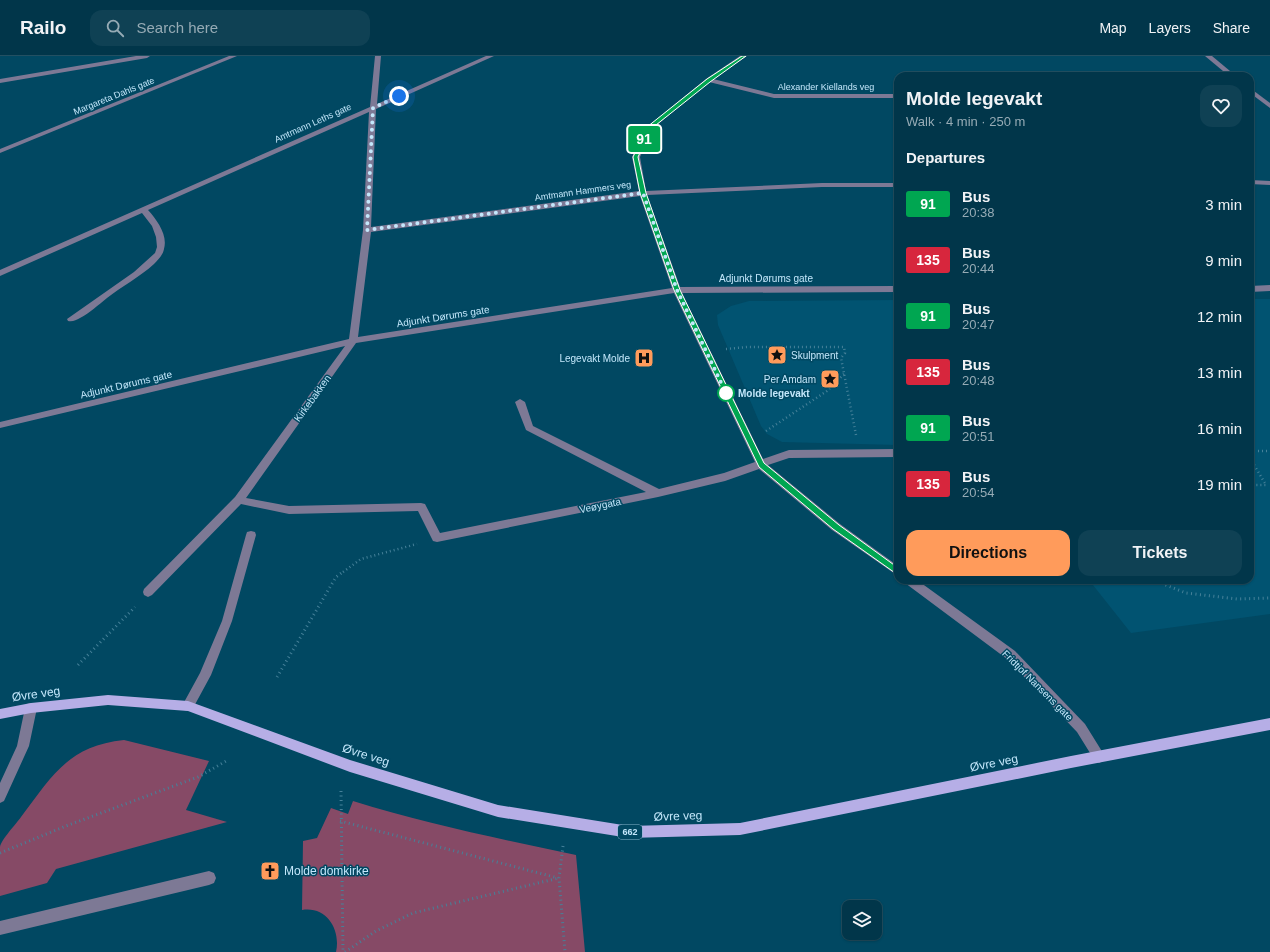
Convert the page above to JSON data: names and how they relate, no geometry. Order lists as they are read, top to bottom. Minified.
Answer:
{"streets":{"main road":["Øvre veg","662"],"street":["Alexander Kiellands veg","Margareta Dahls gate","Amtmann Leths gate","Amtmann Hammers veg","Adjunkt Dørums gate","Kirkebakken","Veøygata","Fridtjof Nansens gate"]},"crossings":[["Amtmann Leths gate","Kirkebakken"],["Amtmann Hammers veg","Kirkebakken"],["Adjunkt Dørums gate","Kirkebakken"],["Fridtjof Nansens gate","Øvre veg"]],"places":{"place":["Skulpment","Per Amdam"],"hospital":["Legevakt Molde"],"other":["Molde legevakt"],"church":["Molde domkirke"]},"lines":["bus line 91"],"page":{"header":"Railo","search":"Search here","nav":["Map","Layers","Share"],"on_map":"91","heading":[["Molde legevakt","Walk · 4 min · 250 m"],"Departures"],"list":[{"mark":"91","name":"Bus","note":"20:38","value":"3 min"},{"mark":"135","name":"Bus","note":"20:44","value":"9 min"},{"mark":"91","name":"Bus","note":"20:47","value":"12 min"},{"mark":"135","name":"Bus","note":"20:48","value":"13 min"},{"mark":"91","name":"Bus","note":"20:51","value":"16 min"},{"mark":"135","name":"Bus","note":"20:54","value":"19 min"}],"buttons":["Directions","Tickets"]}}
